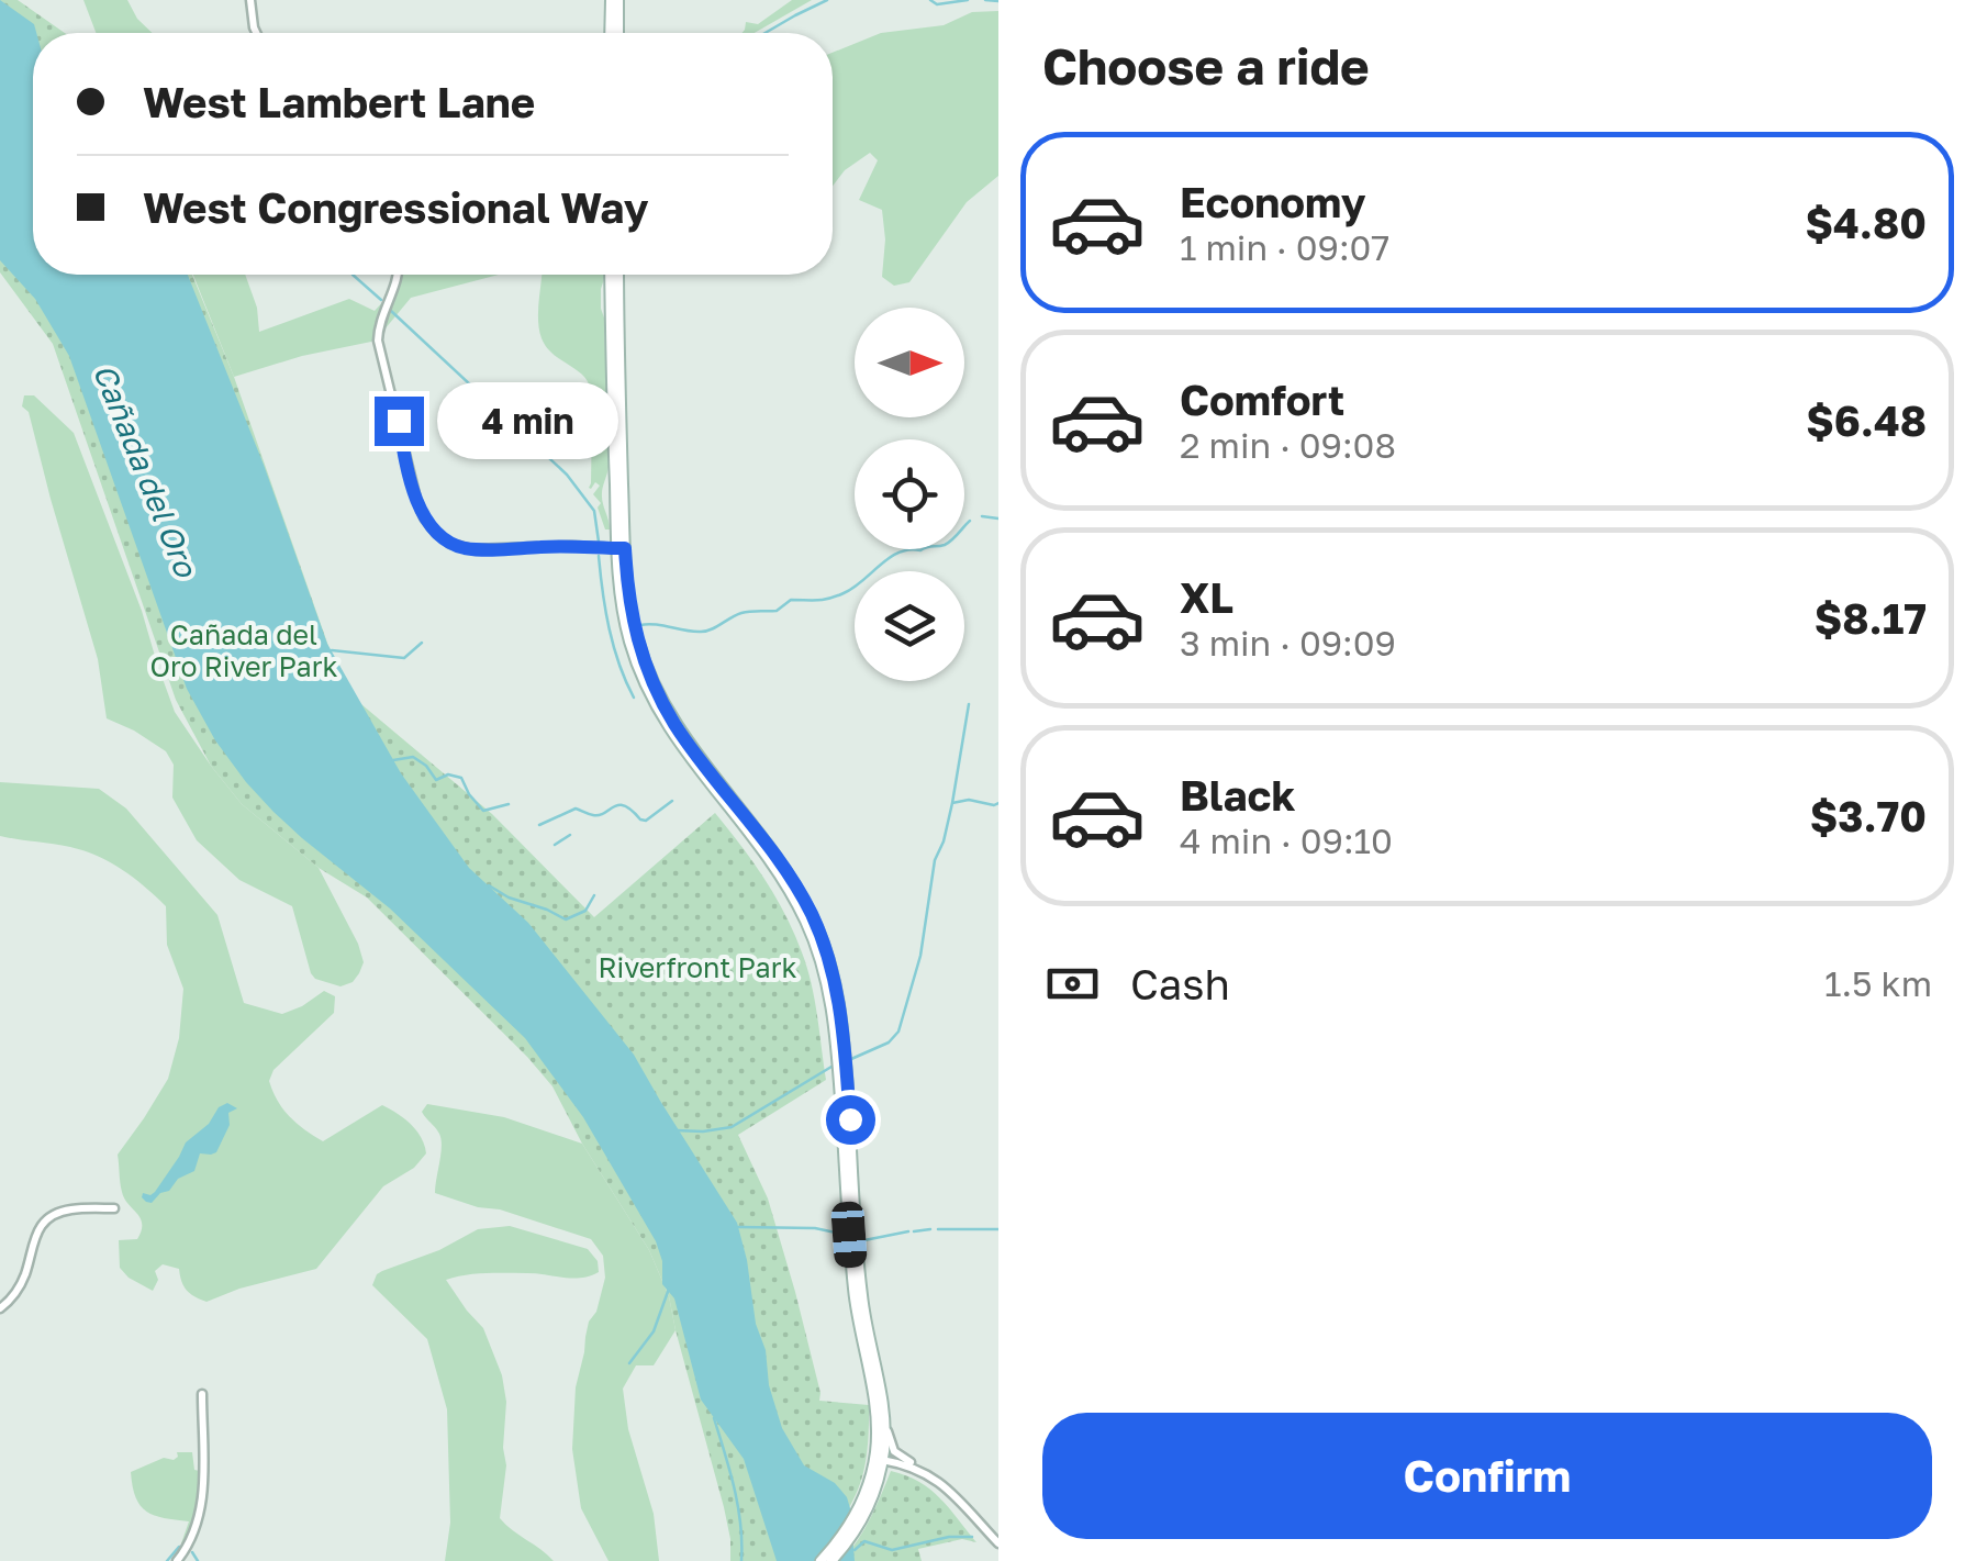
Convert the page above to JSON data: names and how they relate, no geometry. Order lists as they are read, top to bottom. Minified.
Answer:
{"water":["Cañada del Oro"],"parks":["Cañada del Oro River Park","Riverfront Park"],"north":"right","page":{"heading":"Choose a ride","banner":["West Lambert Lane","West Congressional Way"],"list":[{"name":"Economy","note":"1 min · 09:07","value":"$4.80"},{"name":"Comfort","note":"2 min · 09:08","value":"$6.48"},{"name":"XL","note":"3 min · 09:09","value":"$8.17"},{"name":"Black","note":"4 min · 09:10","value":"$3.70"}],"bubble":"4 min","pay":["Cash","1.5 km"],"buttons":"Confirm"}}
